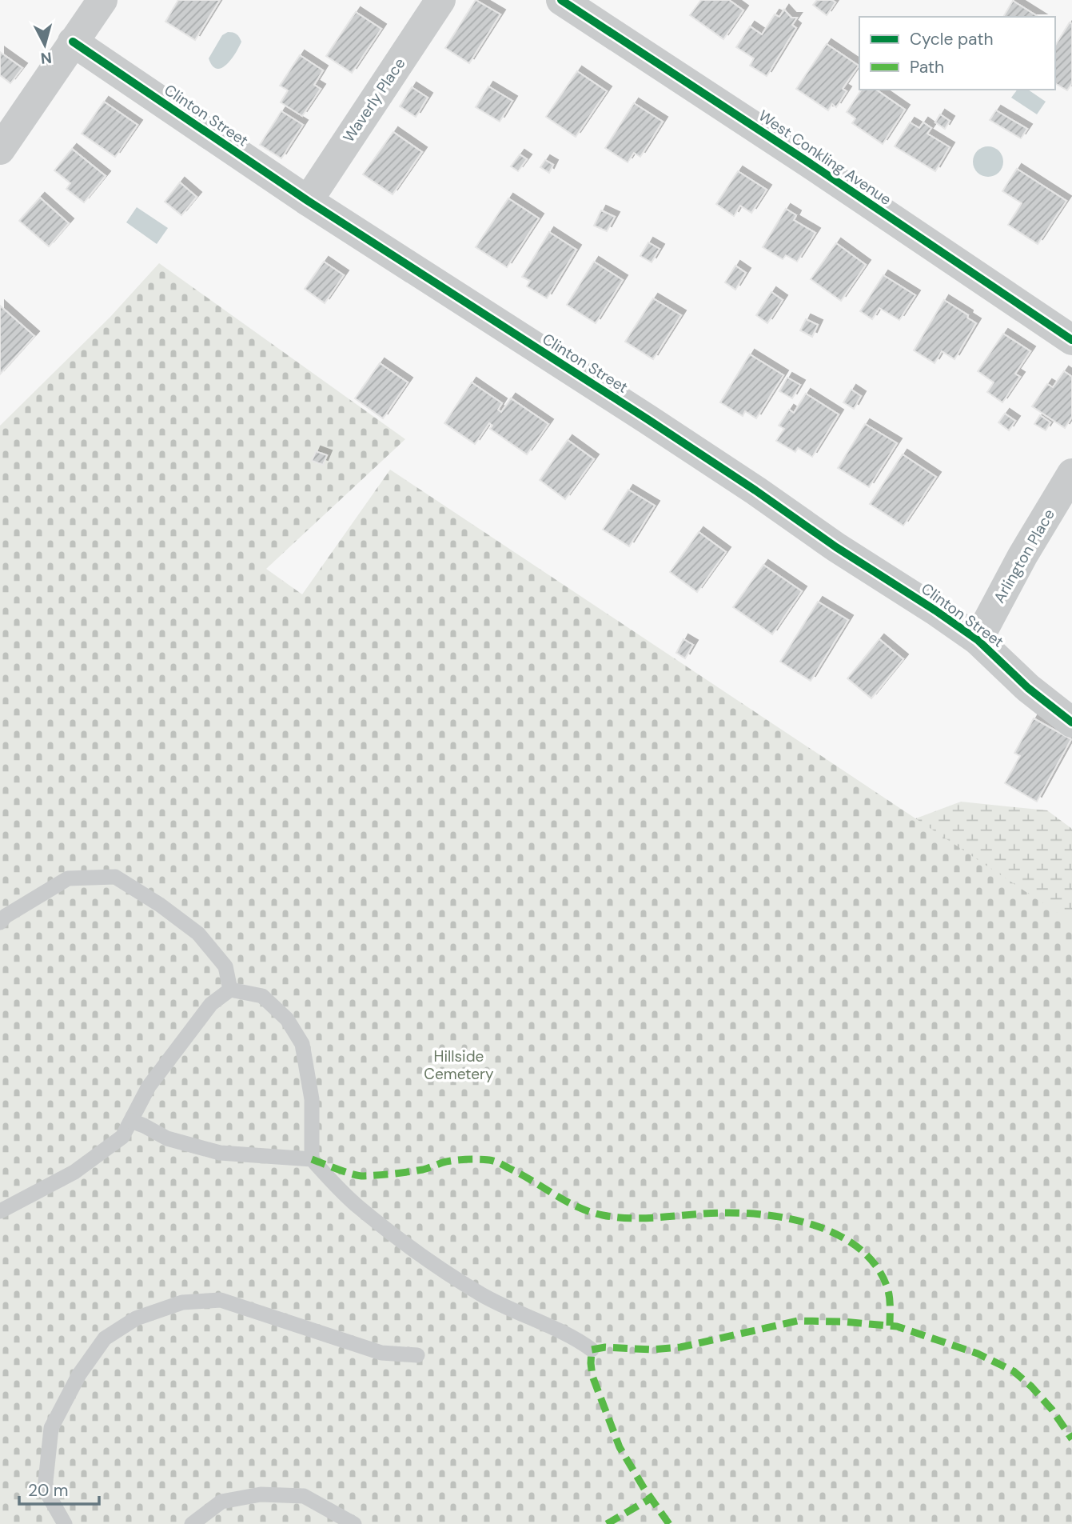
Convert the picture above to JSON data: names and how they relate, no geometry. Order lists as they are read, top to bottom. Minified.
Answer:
{"streets":{"street":["Waverly Place","Clinton Street","West Conkling Avenue","Arlington Place"]},"crossings":[["Waverly Place","Clinton Street"],["Clinton Street","Arlington Place"]],"parks":["Hillside Cemetery"],"legend":["Cycle path","Path"],"scale_bar":"20 m","north":"bottom"}
